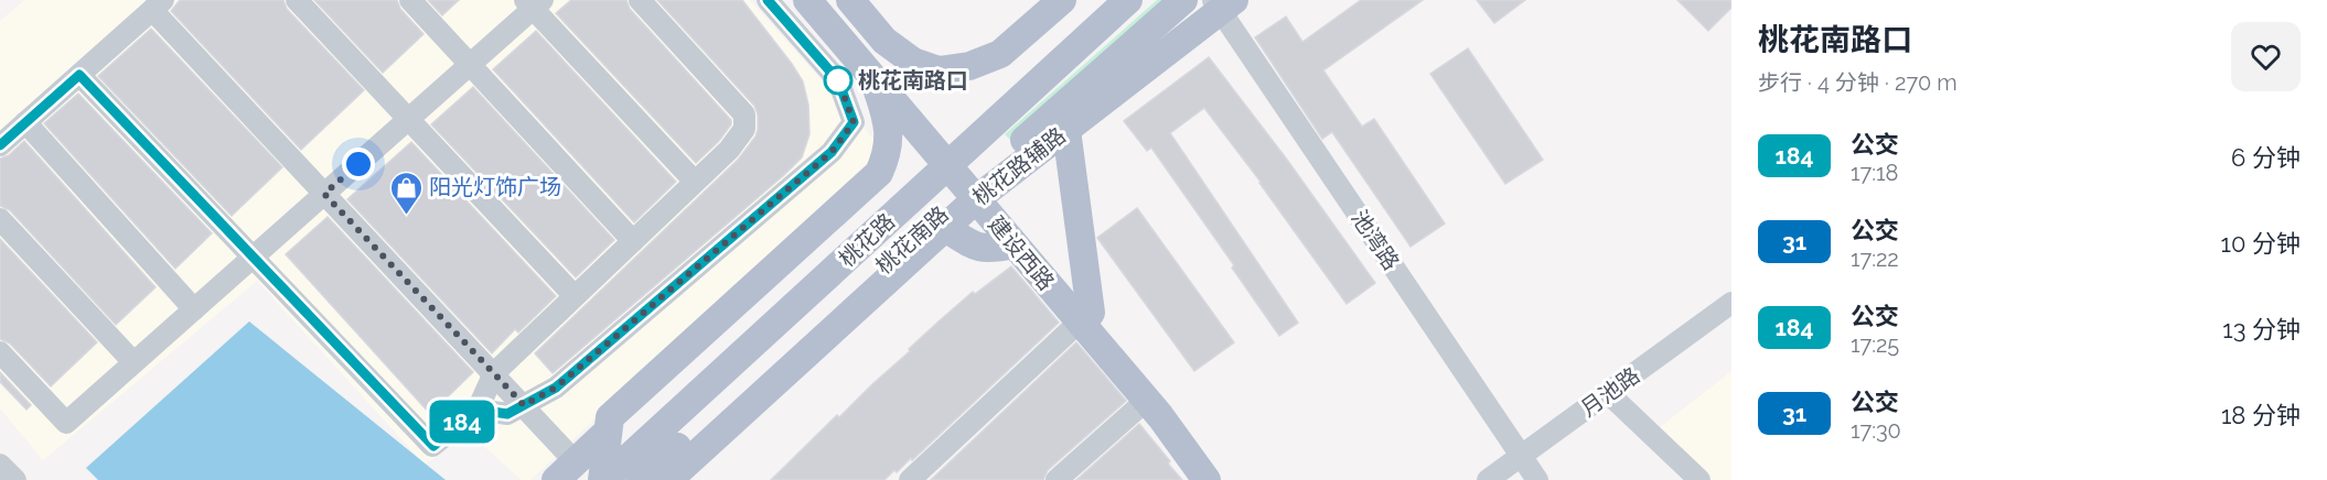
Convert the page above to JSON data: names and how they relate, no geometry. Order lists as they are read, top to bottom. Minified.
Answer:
{"streets":{"main road":["桃花路辅路","桃花路","桃花南路","建设西路"],"street":["池湾路","月池路"]},"crossings":[["桃花路辅路","桃花南路"],["桃花路辅路","池湾路"],["桃花路辅路","建设西路"],["桃花路","建设西路"],["桃花南路","建设西路"],["池湾路","月池路"]],"places":{"other":["桃花南路口"],"shop":["阳光灯饰广场"]},"lines":["bus line 184"],"page":{"on_map":"184","heading":["桃花南路口","步行 · 4 分钟 · 270 m"],"list":[{"mark":"184","name":"公交","note":"17:18","value":"6 分钟"},{"mark":"31","name":"公交","note":"17:22","value":"10 分钟"},{"mark":"184","name":"公交","note":"17:25","value":"13 分钟"},{"mark":"31","name":"公交","note":"17:30","value":"18 分钟"}]}}
